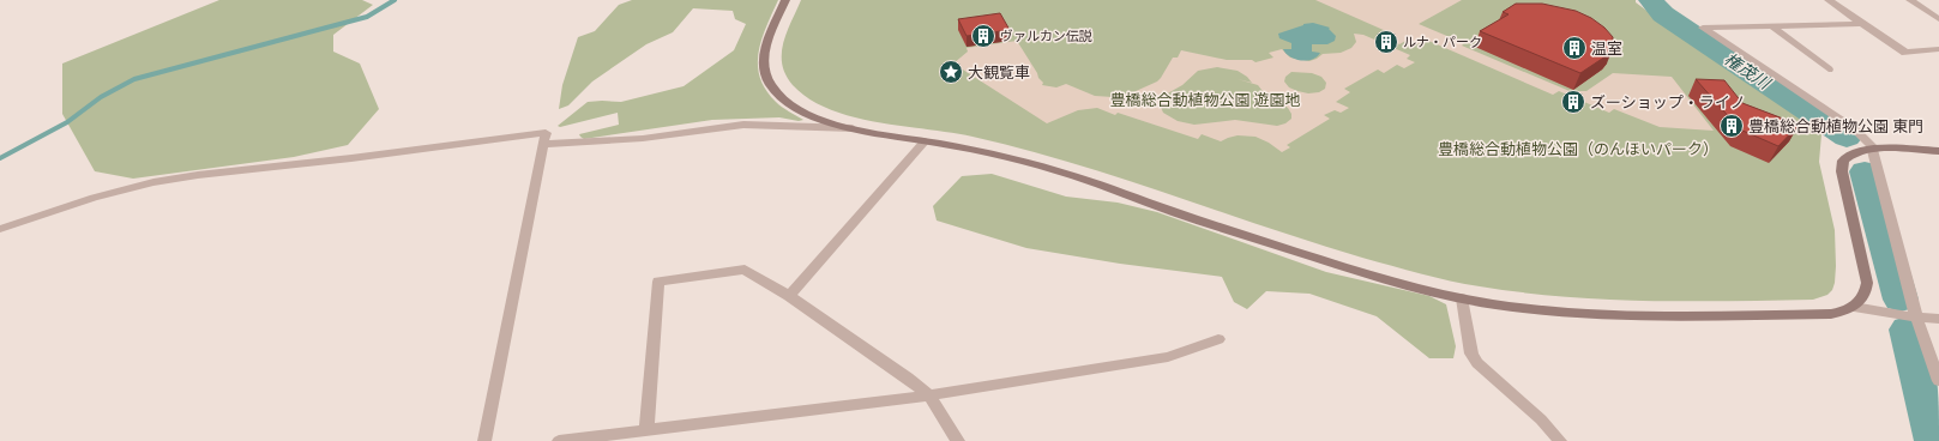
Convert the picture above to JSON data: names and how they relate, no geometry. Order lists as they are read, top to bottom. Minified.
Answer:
{"water":["権茂川"],"parks":["豊橋総合動植物公園 遊園地","豊橋総合動植物公園（のんほいパーク）"],"places":{"building":["ヴァルカン伝説","ルナ・パーク","温室","ズーショップ・ライノ","豊橋総合動植物公園 東門"],"place":["大観覧車"]}}
